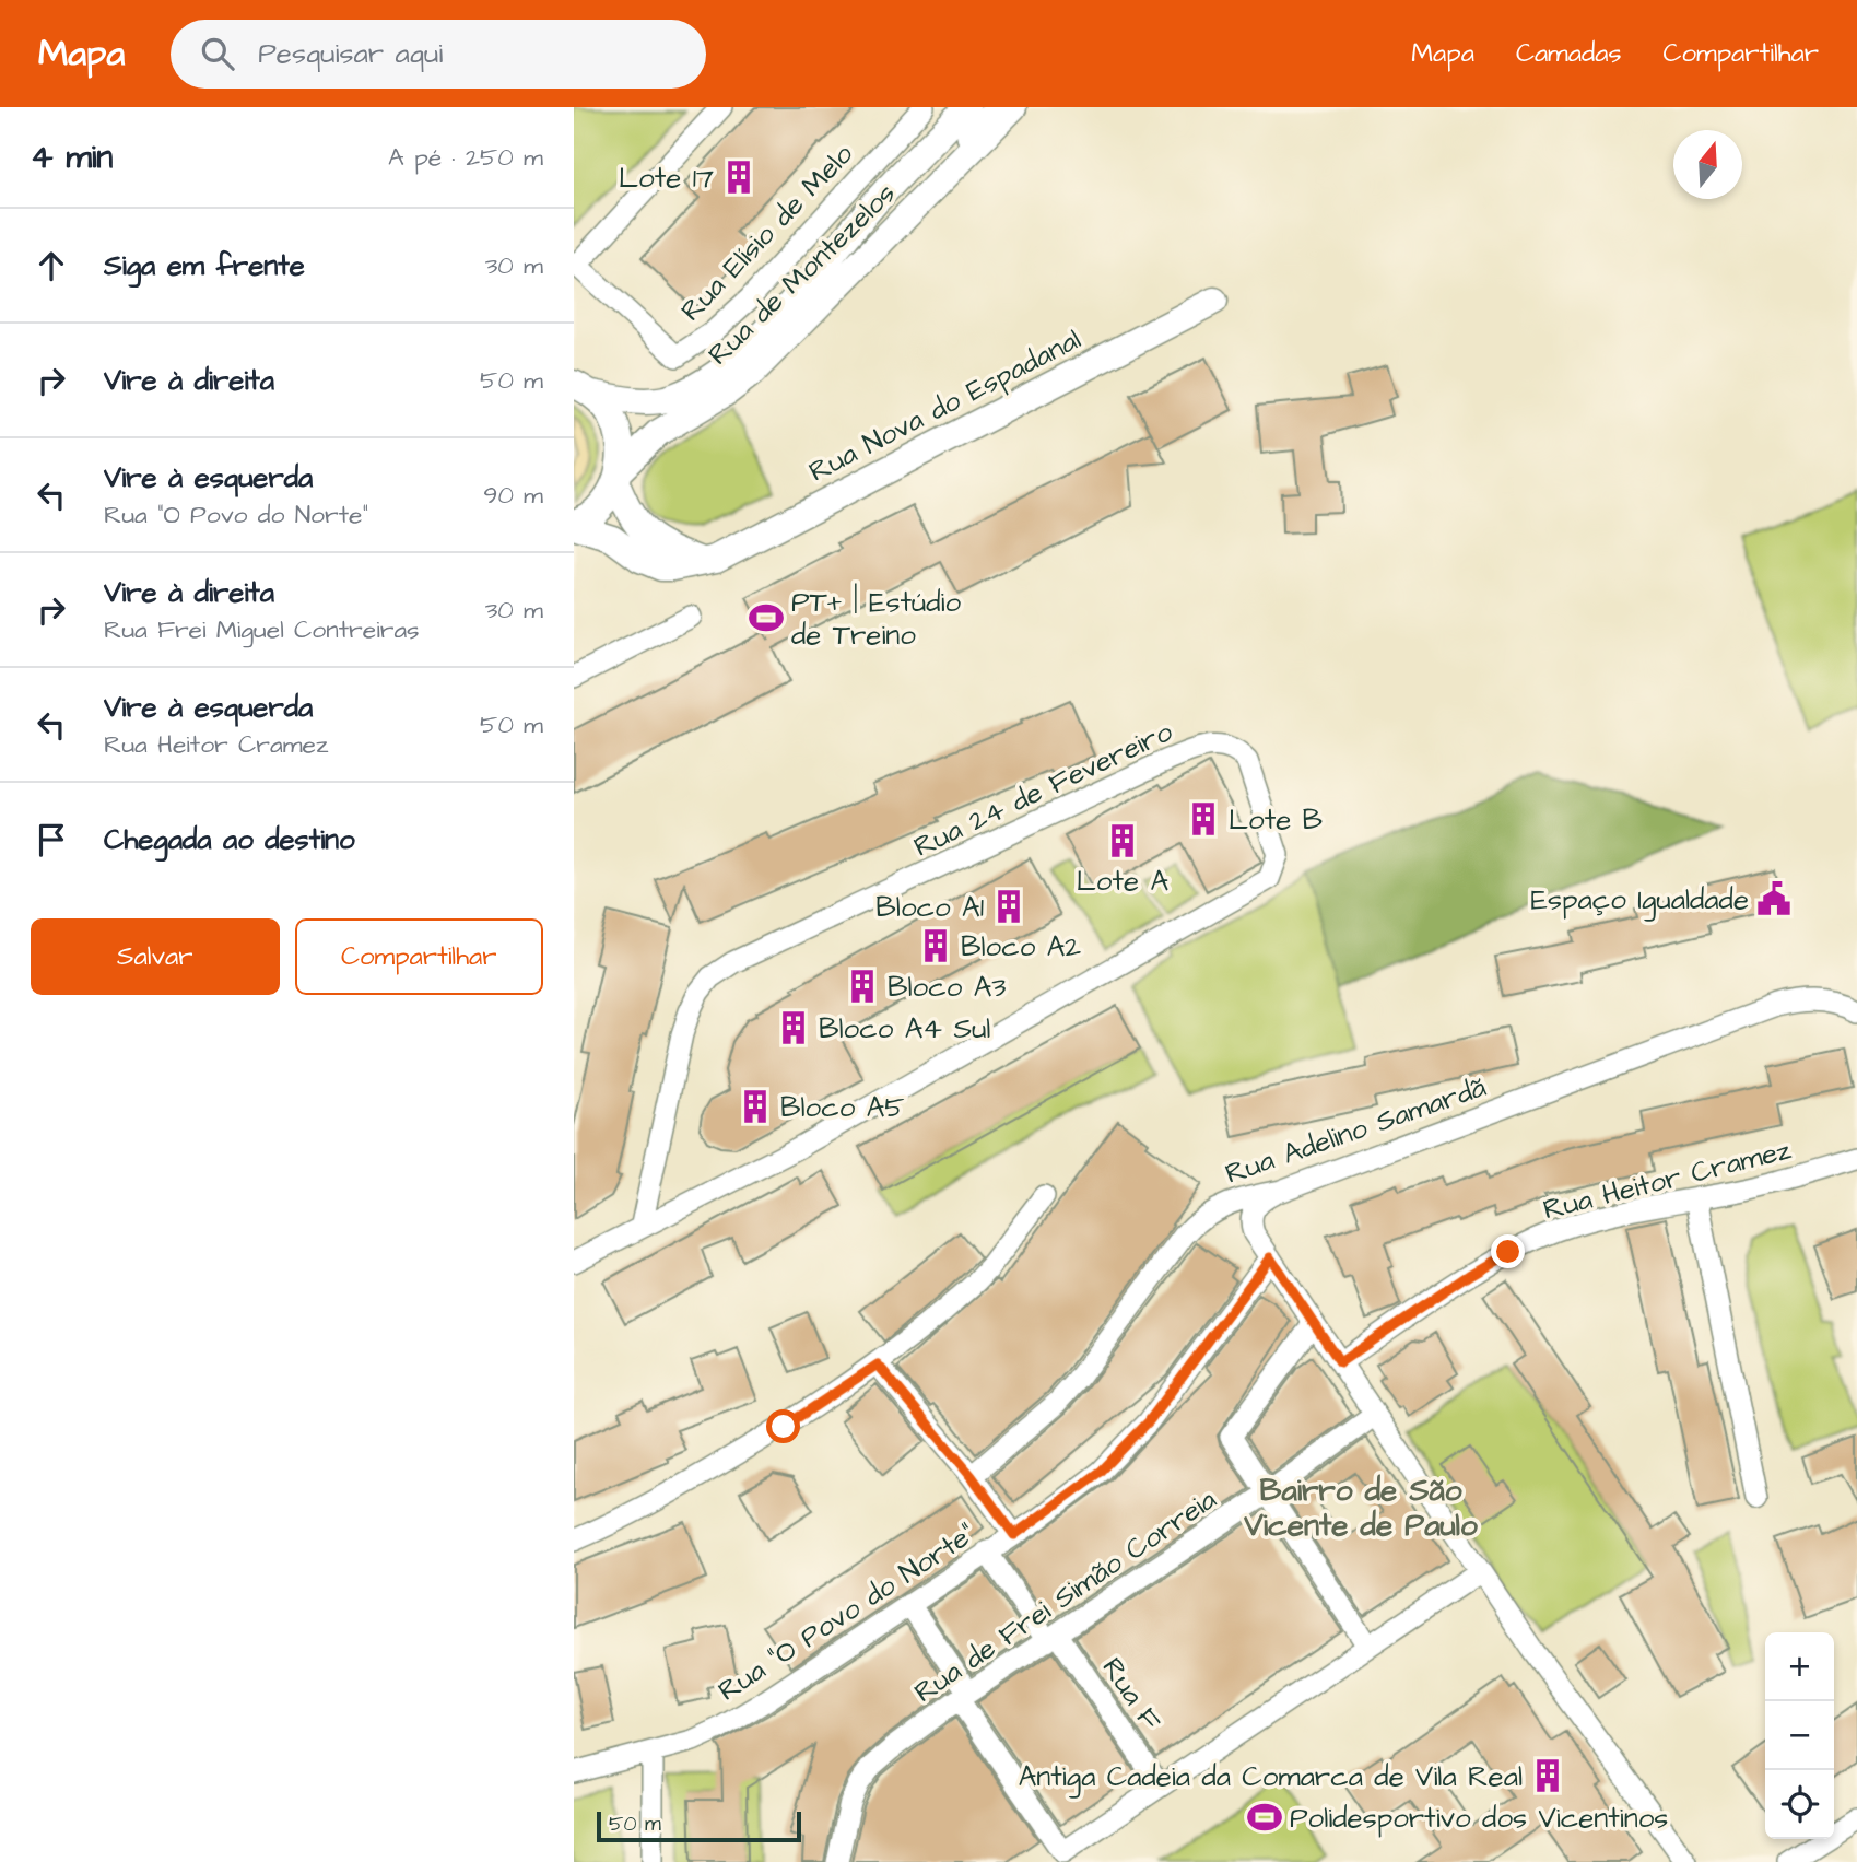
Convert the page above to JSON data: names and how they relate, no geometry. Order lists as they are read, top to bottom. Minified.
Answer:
{"streets":{"street":["Rua Elísio de Melo","Rua de Montezelos","Rua Nova do Espadanal","Rua 24 de Fevereiro","Rua Adelino Samardã","Rua Heitor Cramez","Rua de Frei Simão Correia","Rua \"O Povo do Norte\"","Rua F"]},"crossings":[["Rua de Montezelos","Rua Nova do Espadanal"],["Rua de Frei Simão Correia","Rua F"],["Rua \"O Povo do Norte\"","Rua F"]],"districts":["Bairro de São Vicente de Paulo"],"places":{"building":["Lote 17","Lote B","Lote A","Bloco A1","Bloco A2","Bloco A3","Bloco A4 Sul","Bloco A5","Antiga Cadeia da Comarca de Vila Real"],"sports":["PT+ | Estúdio de Treino","Polidesportivo dos Vicentinos"],"public building":["Espaço Igualdade"]},"scale_bar":"50 m","north":"top","page":{"header":"Mapa","search":"Pesquisar aqui","nav":["Mapa","Camadas","Compartilhar"],"heading":["4 min","A pé · 250 m"],"list":[["Siga em frente","30 m"],["Vire à direita","50 m"],["Vire à esquerda","Rua \"O Povo do Norte\"","90 m"],["Vire à direita","Rua Frei Miguel Contreiras","30 m"],["Vire à esquerda","Rua Heitor Cramez","50 m"],"Chegada ao destino"],"buttons":["Salvar","Compartilhar"],"map_buttons":["+","−"],"scale":"50 m"}}
